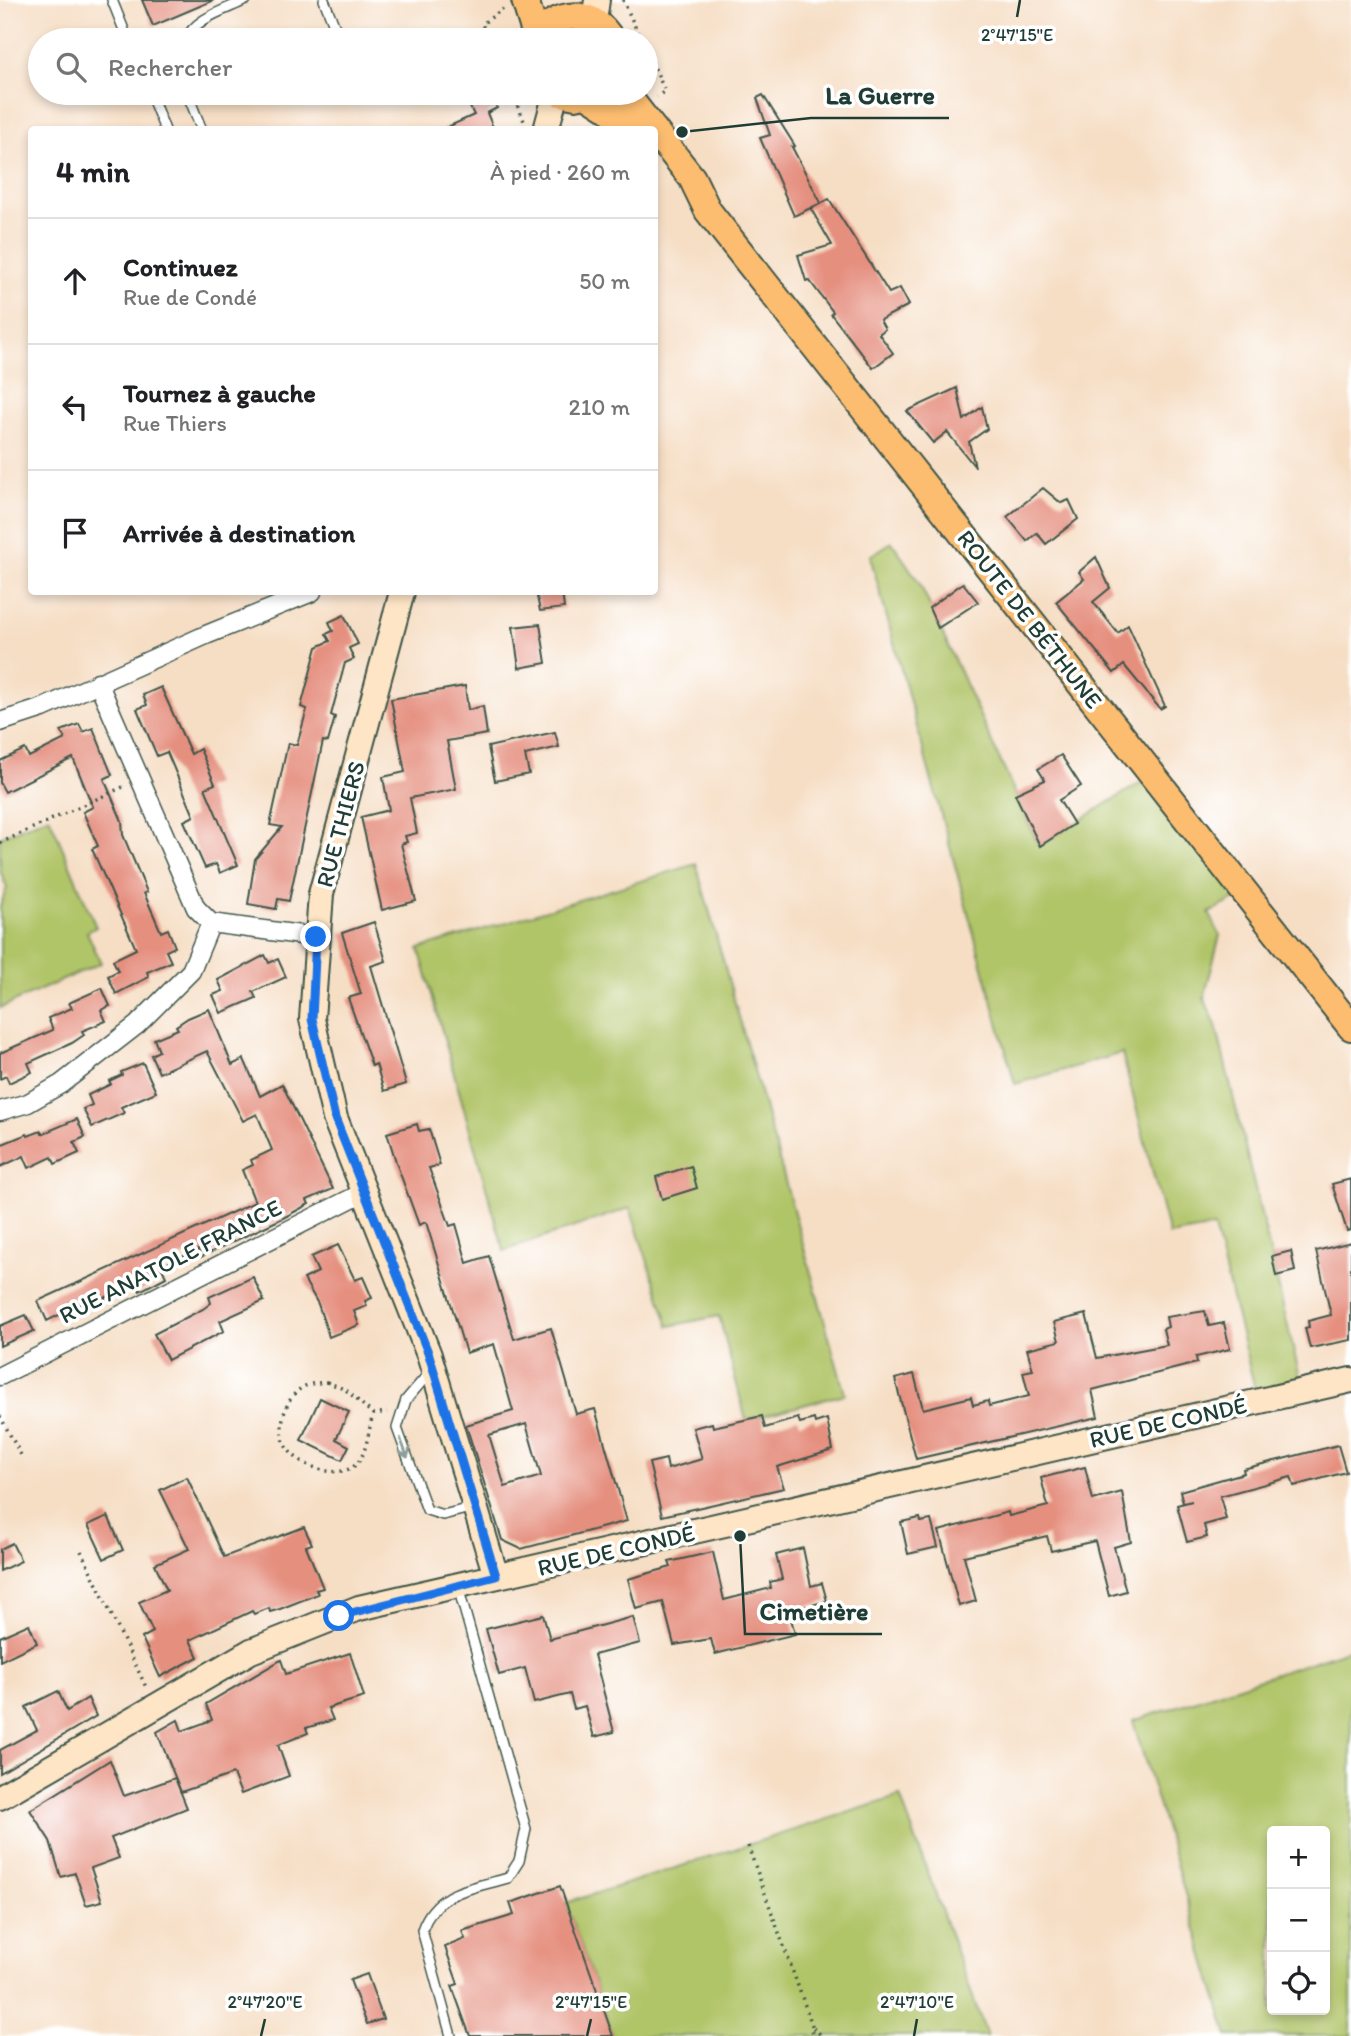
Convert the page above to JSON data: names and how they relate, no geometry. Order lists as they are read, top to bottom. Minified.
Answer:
{"streets":{"main road":["ROUTE DE BÉTHUNE","RUE THIERS","RUE DE CONDÉ"],"street":["RUE ANATOLE FRANCE"]},"crossings":[["RUE THIERS","RUE ANATOLE FRANCE"],["RUE THIERS","RUE DE CONDÉ"]],"places":["La Guerre","Cimetière"],"page":{"search":"Rechercher","heading":["4 min","À pied · 260 m"],"list":[["Continuez","Rue de Condé","50 m"],["Tournez à gauche","Rue Thiers","210 m"],"Arrivée à destination"],"map_buttons":["+","−"]},"coordinates":["2°47'15\"E","2°47'20\"E","2°47'10\"E"]}
